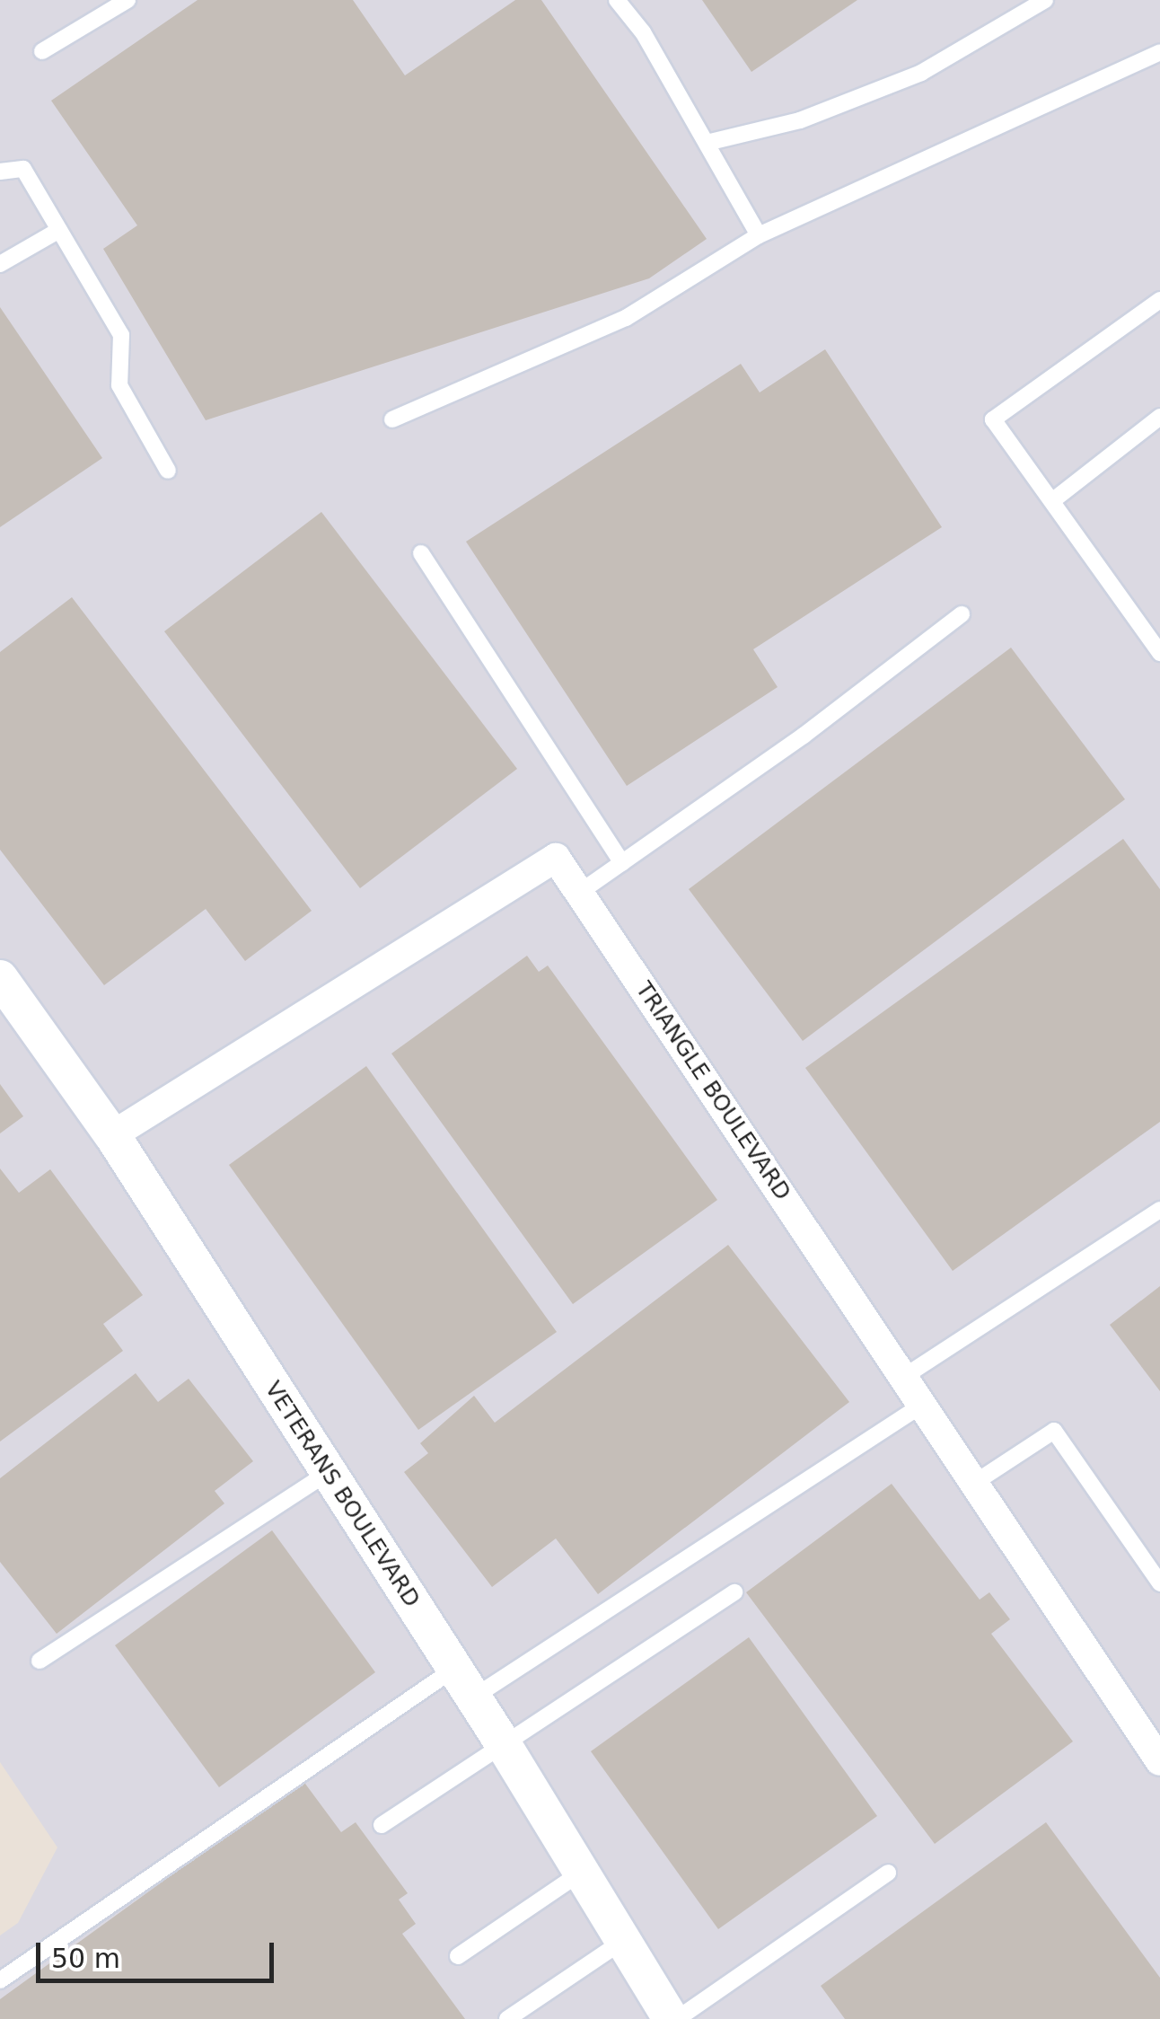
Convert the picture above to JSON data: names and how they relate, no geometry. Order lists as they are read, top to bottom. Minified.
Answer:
{"streets":{"street":["TRIANGLE BOULEVARD","VETERANS BOULEVARD"]},"crossings":[["TRIANGLE BOULEVARD","VETERANS BOULEVARD"]],"scale_bar":"50 m"}
